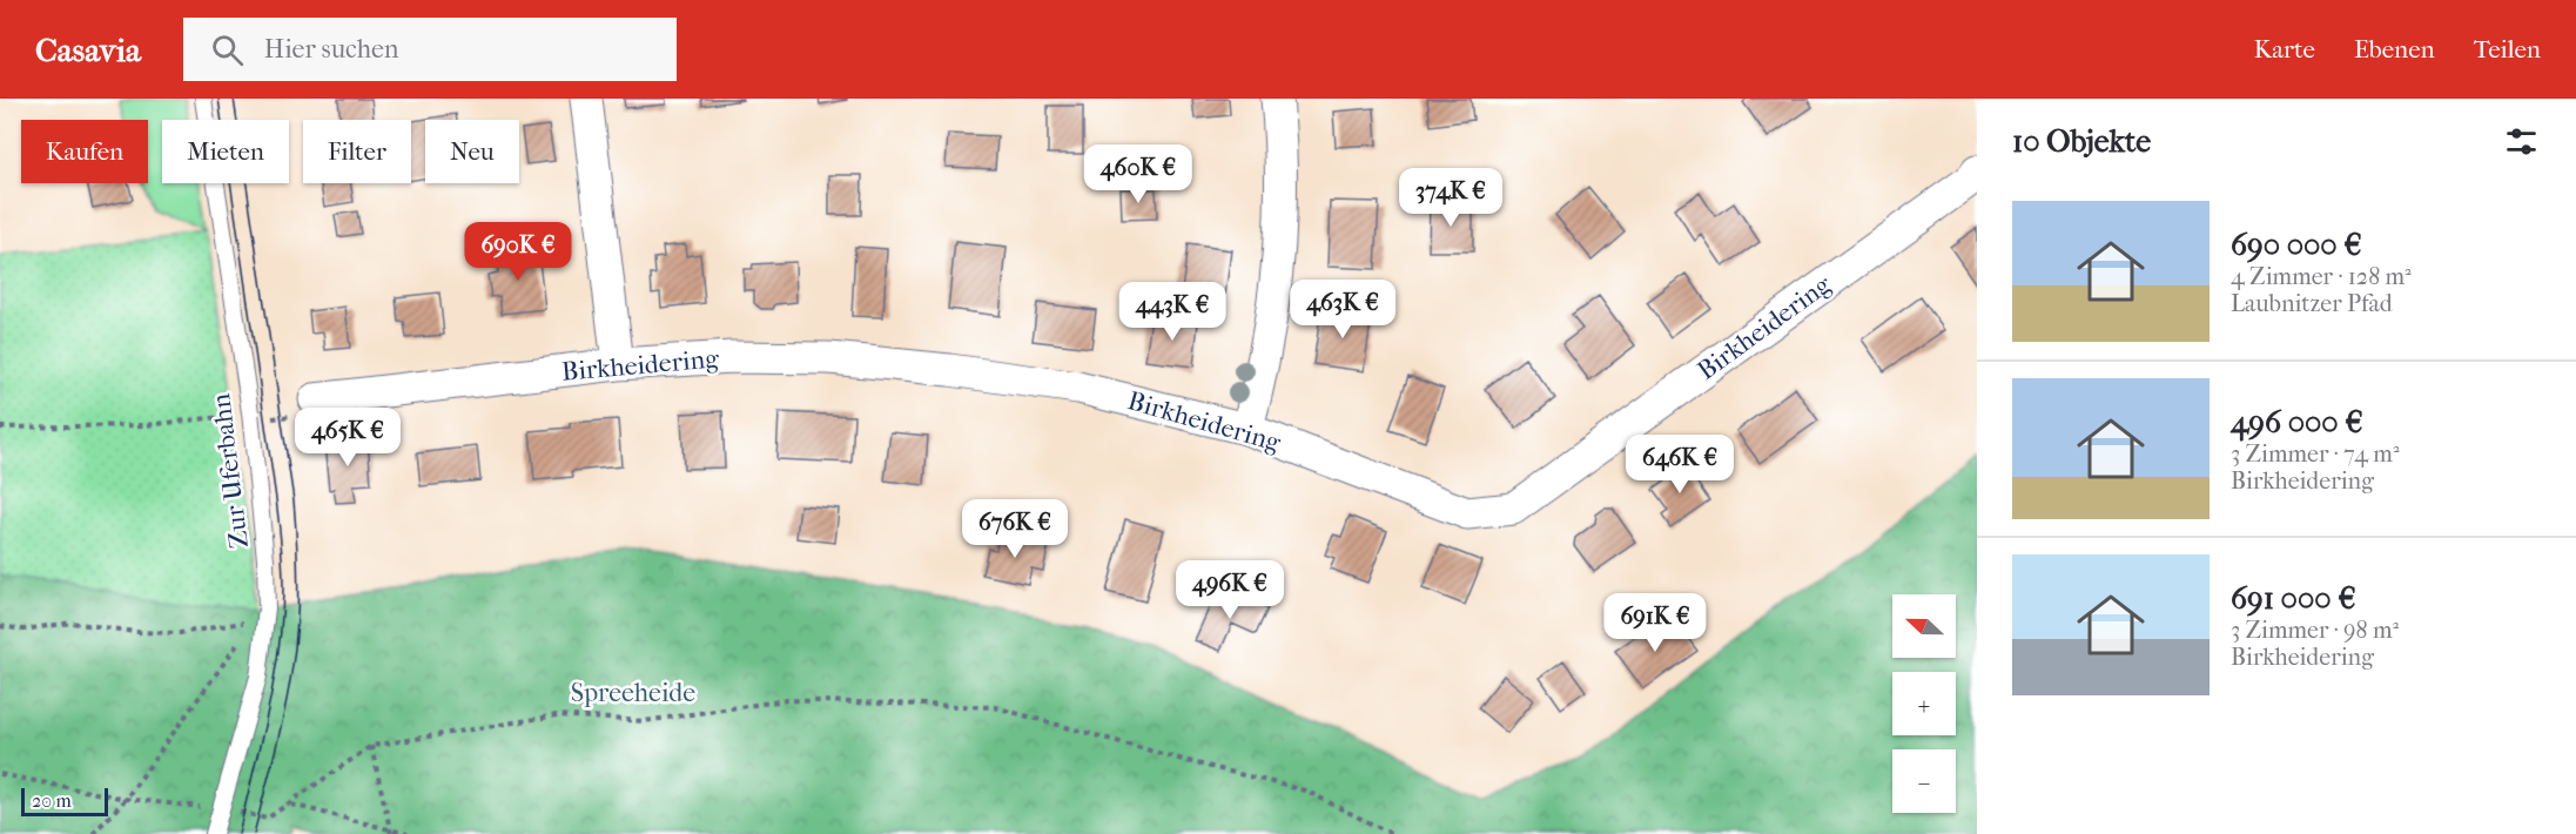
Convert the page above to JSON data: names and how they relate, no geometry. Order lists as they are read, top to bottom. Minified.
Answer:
{"streets":{"street":["Birkheidering"],"lane":["Zur Uferbahn"]},"parks":["Spreeheide"],"scale_bar":"20 m","north":"left","page":{"header":"Casavia","search":"Hier suchen","nav":["Karte","Ebenen","Teilen"],"heading":"10 Objekte","chip":["Kaufen","Mieten","Filter","Neu"],"price":["460K €","374K €","690K €","463K €","443K €","465K €","646K €","676K €","496K €","691K €"],"list":[{"name":"690 000 €","note":"4 Zimmer · 128 m² · Laubnitzer Pfad"},{"name":"496 000 €","note":"3 Zimmer · 74 m² · Birkheidering"},{"name":"691 000 €","note":"3 Zimmer · 98 m² · Birkheidering"}],"map_buttons":["+","−"],"scale":"20 m"}}
